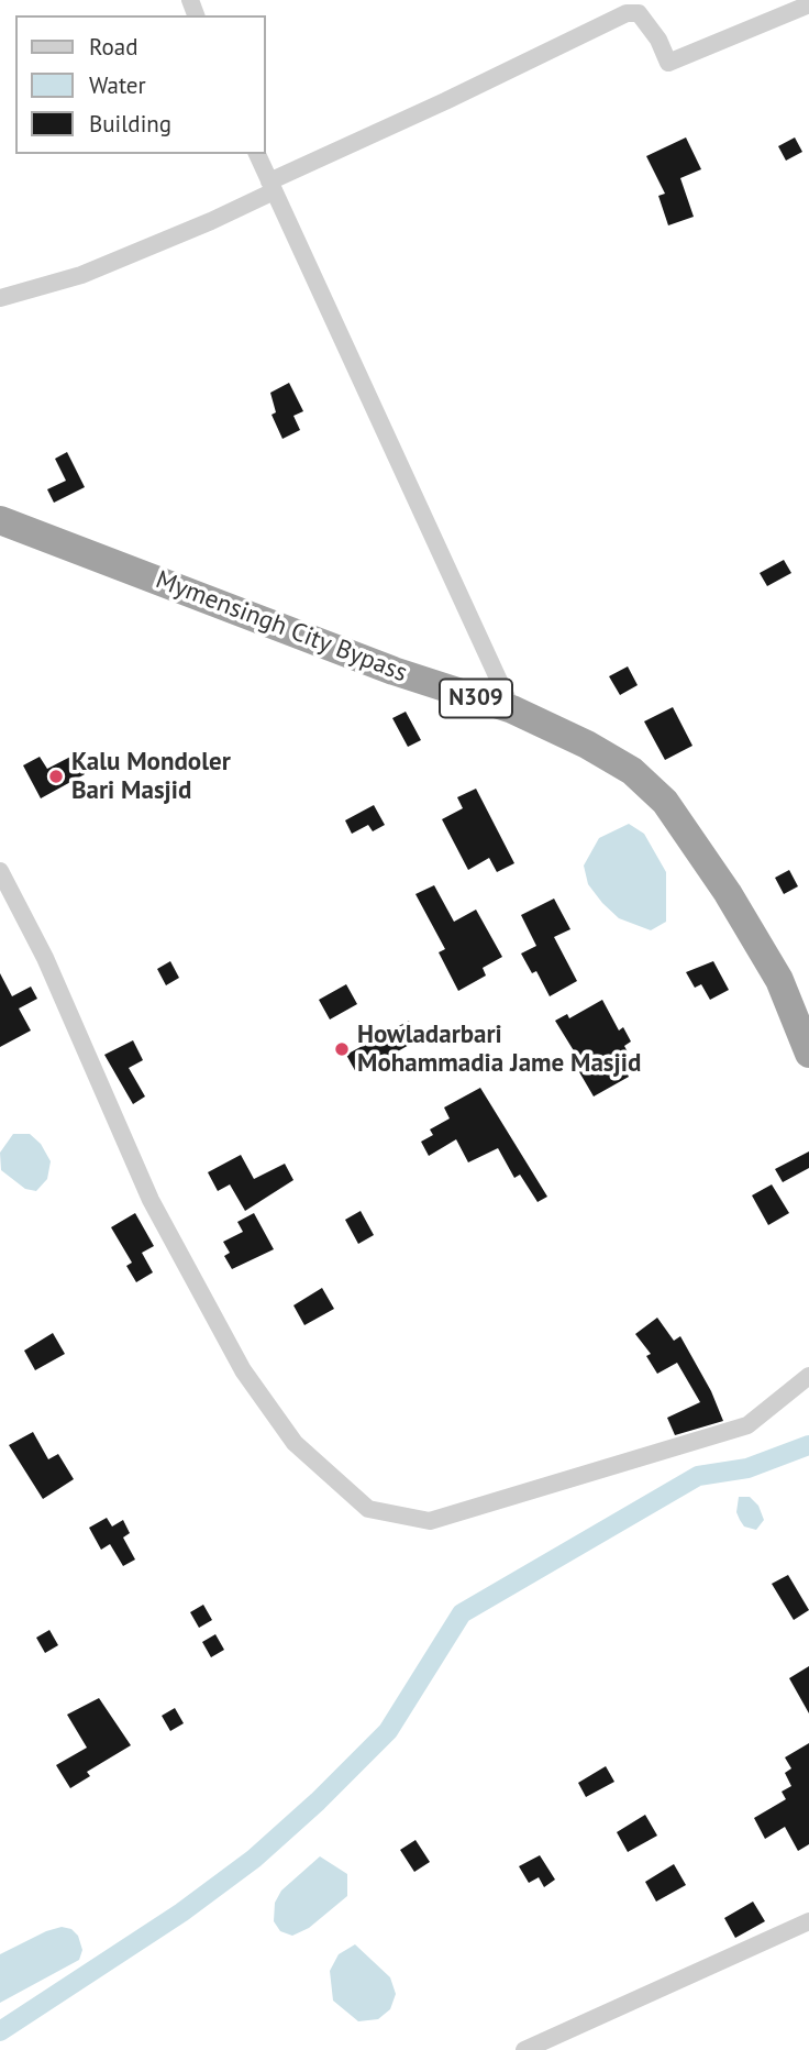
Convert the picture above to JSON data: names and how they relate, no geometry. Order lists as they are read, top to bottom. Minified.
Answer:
{"streets":{"highway":["Mymensingh City Bypass","N309"]},"places":["Kalu Mondoler Bari Masjid","Howladarbari Mohammadia Jame Masjid"],"legend":["Road","Water","Building"]}
